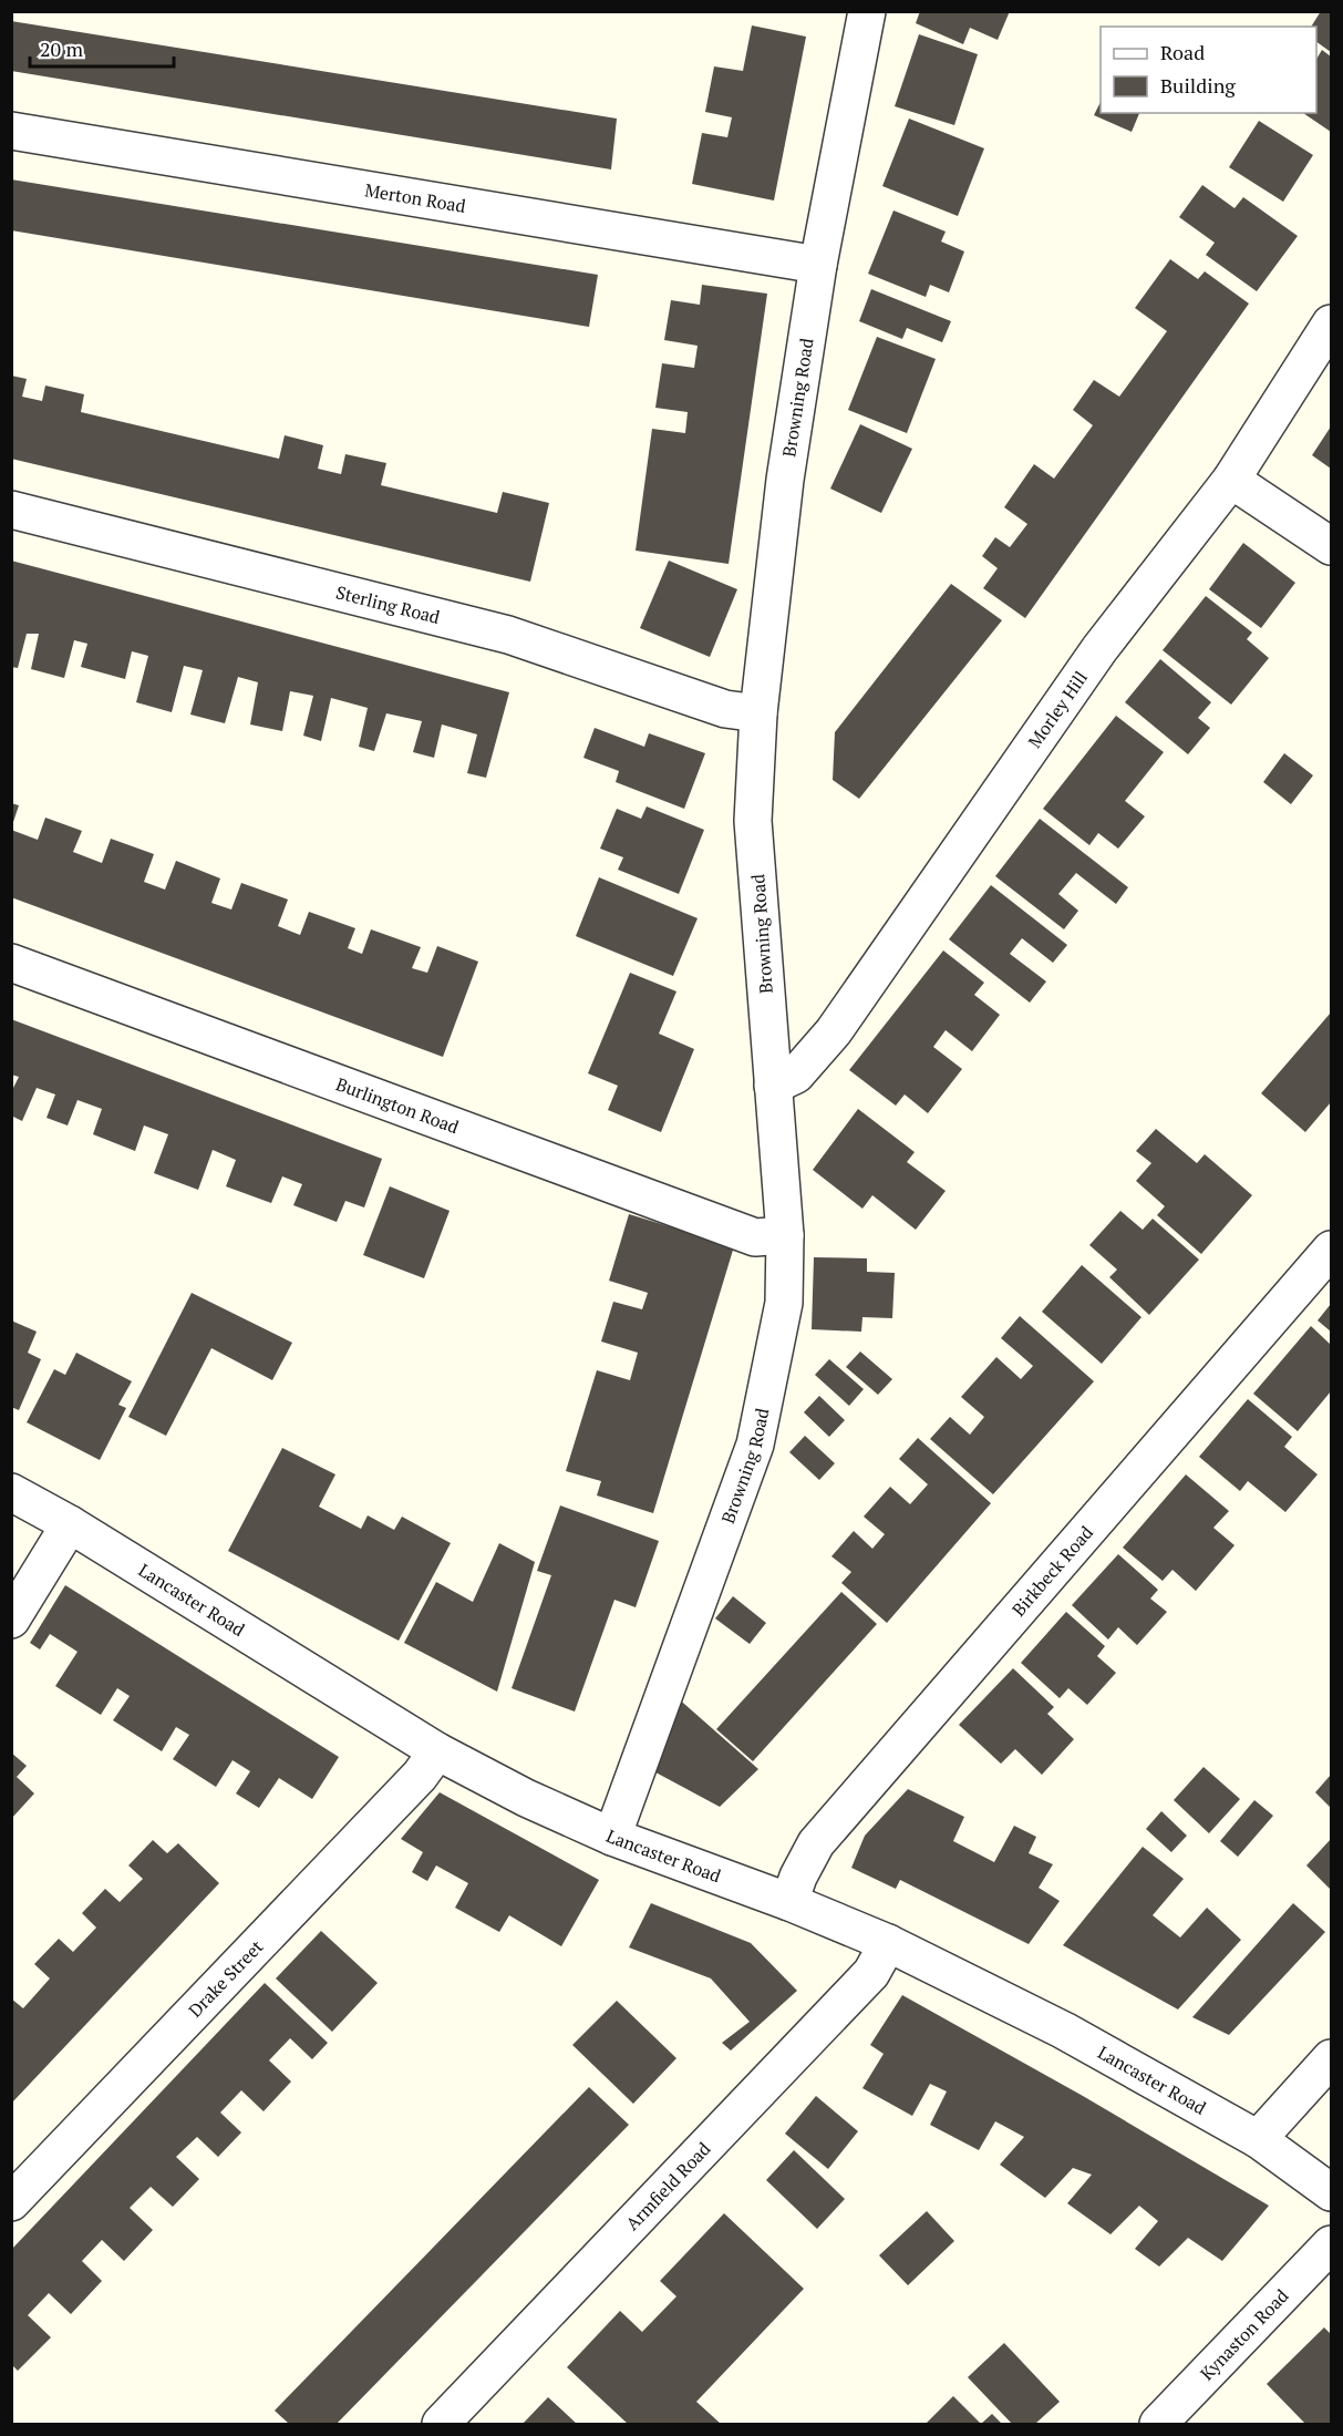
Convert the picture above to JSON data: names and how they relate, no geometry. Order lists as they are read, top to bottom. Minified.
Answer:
{"streets":{"street":["Merton Road","Browning Road","Sterling Road","Morley Hill","Burlington Road","Birkbeck Road","Lancaster Road","Drake Street","Armfield Road","Kynaston Road"]},"crossings":[["Merton Road","Browning Road"],["Browning Road","Sterling Road"],["Browning Road","Morley Hill"],["Browning Road","Burlington Road"],["Browning Road","Lancaster Road"],["Birkbeck Road","Lancaster Road"],["Lancaster Road","Drake Street"],["Lancaster Road","Armfield Road"]],"legend":["Road","Building"],"scale_bar":"20 m"}
